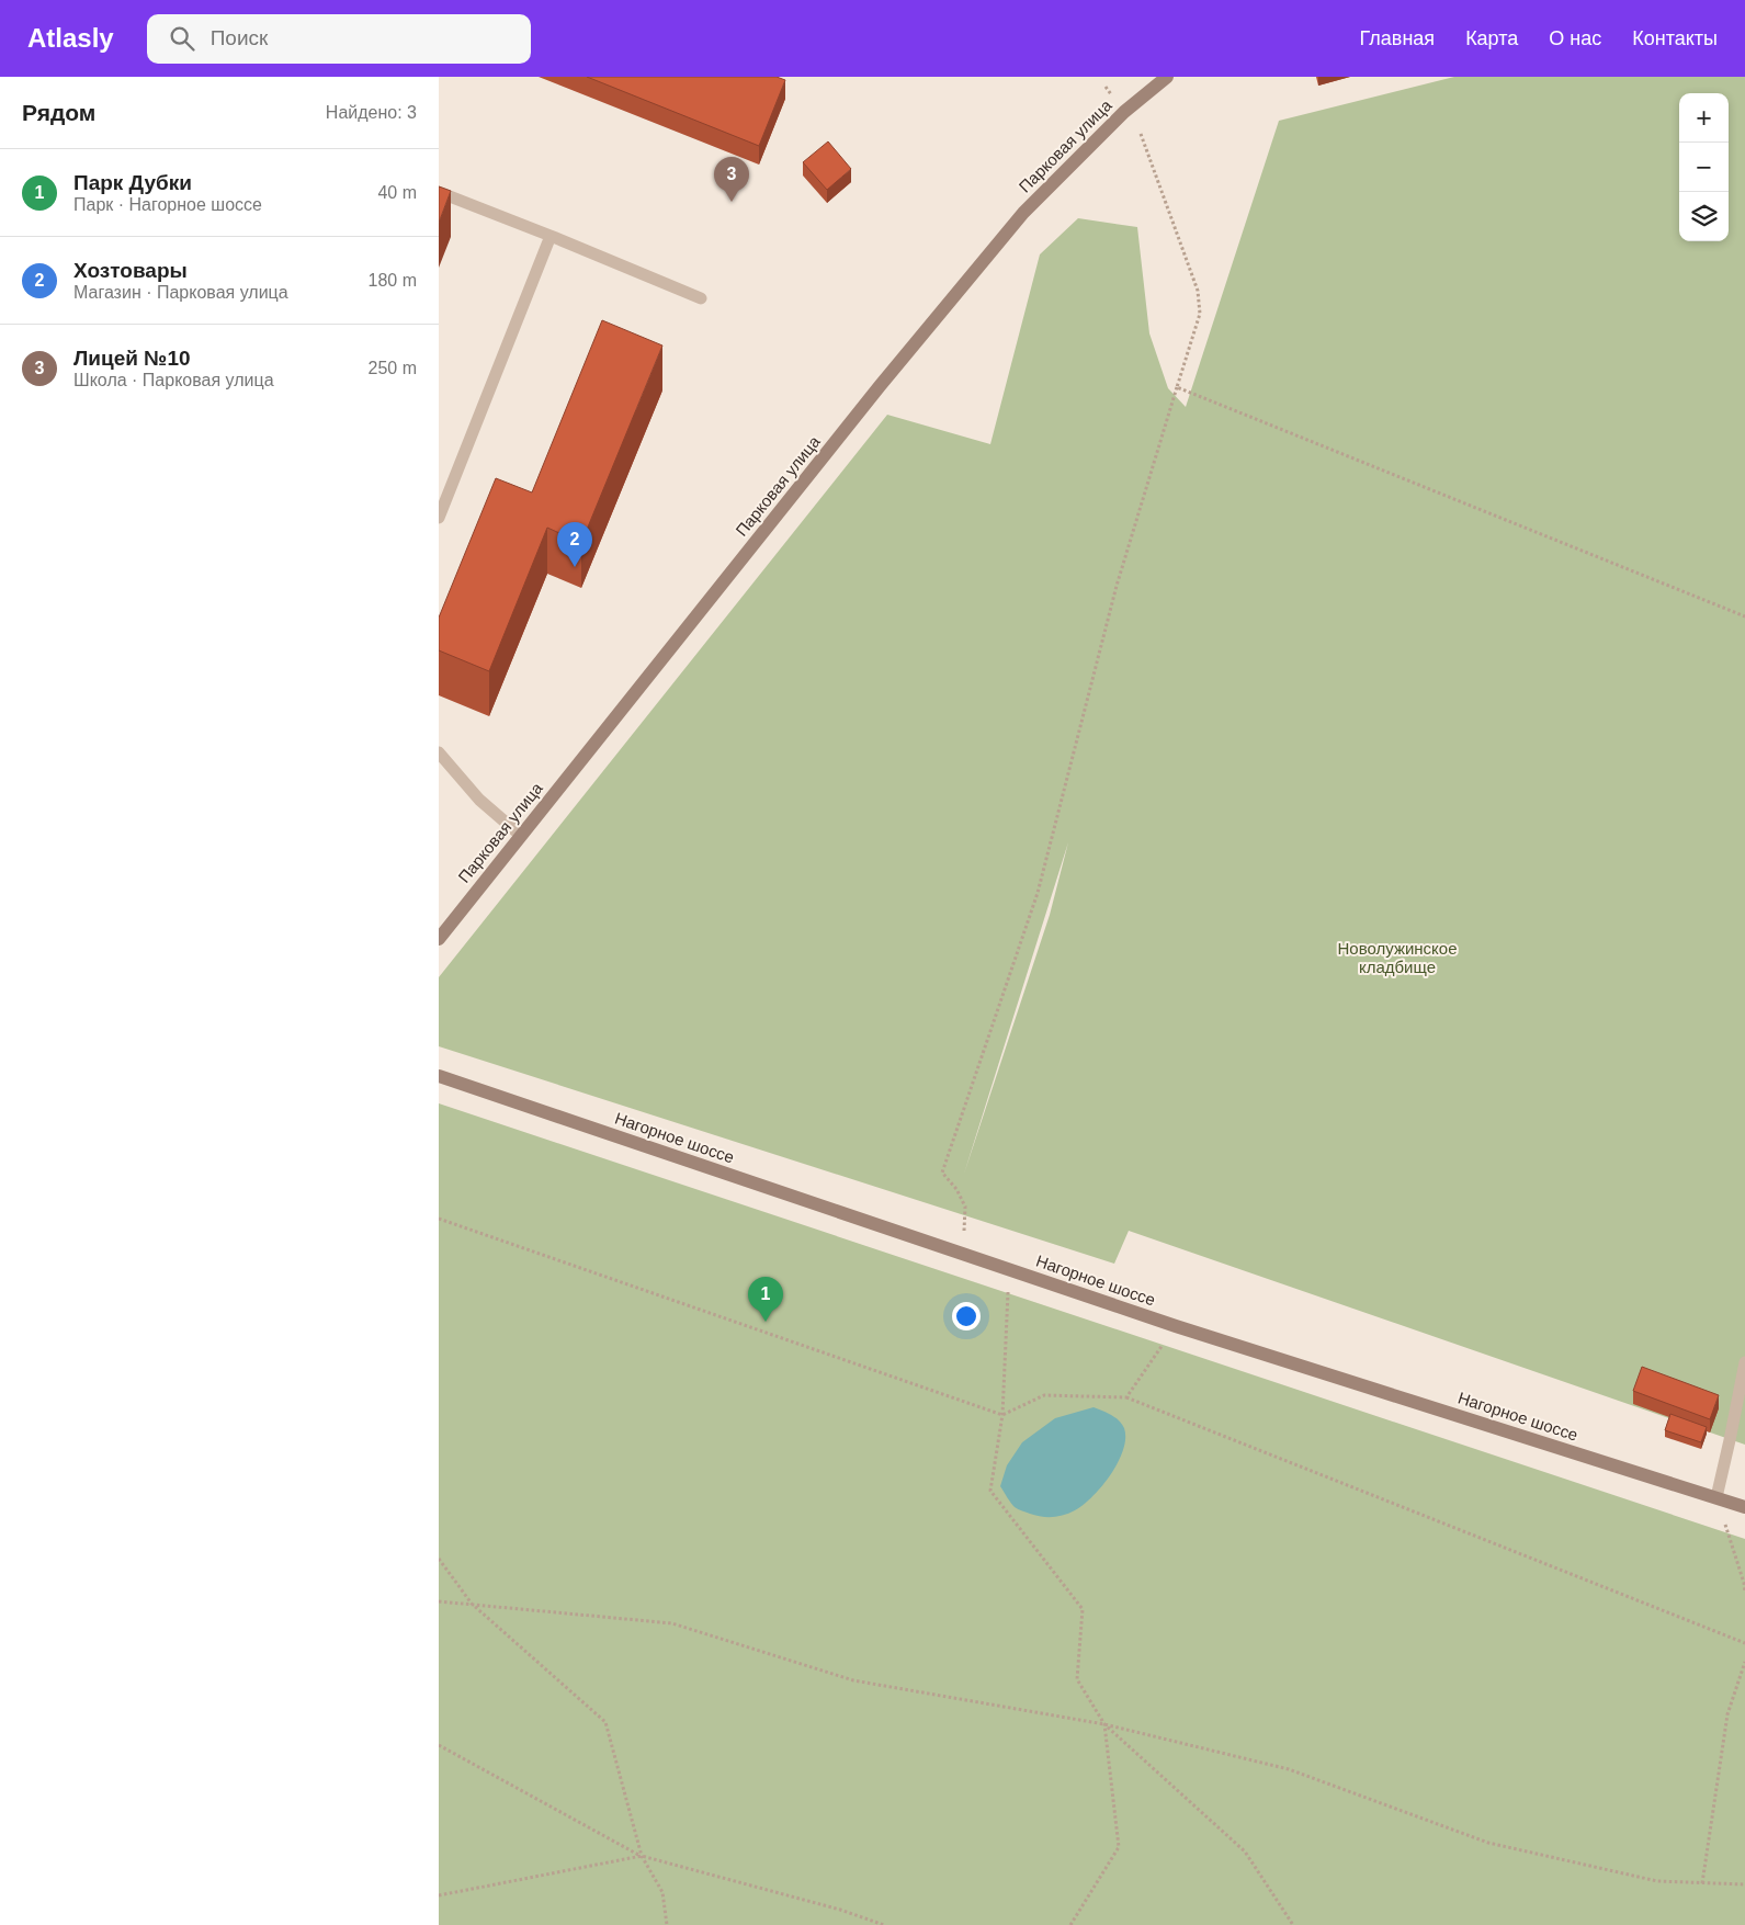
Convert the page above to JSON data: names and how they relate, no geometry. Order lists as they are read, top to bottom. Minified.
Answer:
{"streets":{"street":["Парковая улица","Нагорное шоссе"]},"parks":["Новолужинское кладбище"],"page":{"header":"Atlasly","search":"Поиск","nav":["Главная","Карта","О нас","Контакты"],"heading":["Рядом","Найдено: 3"],"map_buttons":["+","−"],"list":[{"mark":"1","name":"Парк Дубки","note":"Парк · Нагорное шоссе","value":"40 m"},{"mark":"2","name":"Хозтовары","note":"Магазин · Парковая улица","value":"180 m"},{"mark":"3","name":"Лицей №10","note":"Школа · Парковая улица","value":"250 m"}],"pins":["3","2","1"]}}
